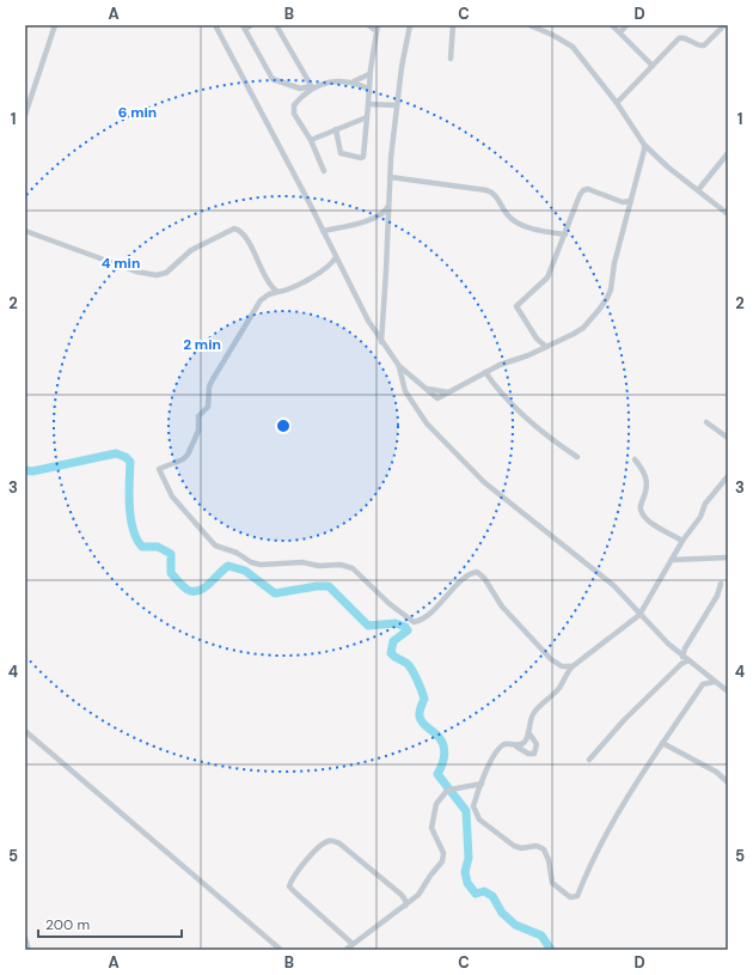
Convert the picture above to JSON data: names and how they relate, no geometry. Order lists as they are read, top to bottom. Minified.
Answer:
{"scale_bar":"200 m","grid":{"columns":["A","B","C","D"],"rows":["1","2","3","4","5"]},"rings":["6 min","4 min","2 min"]}
